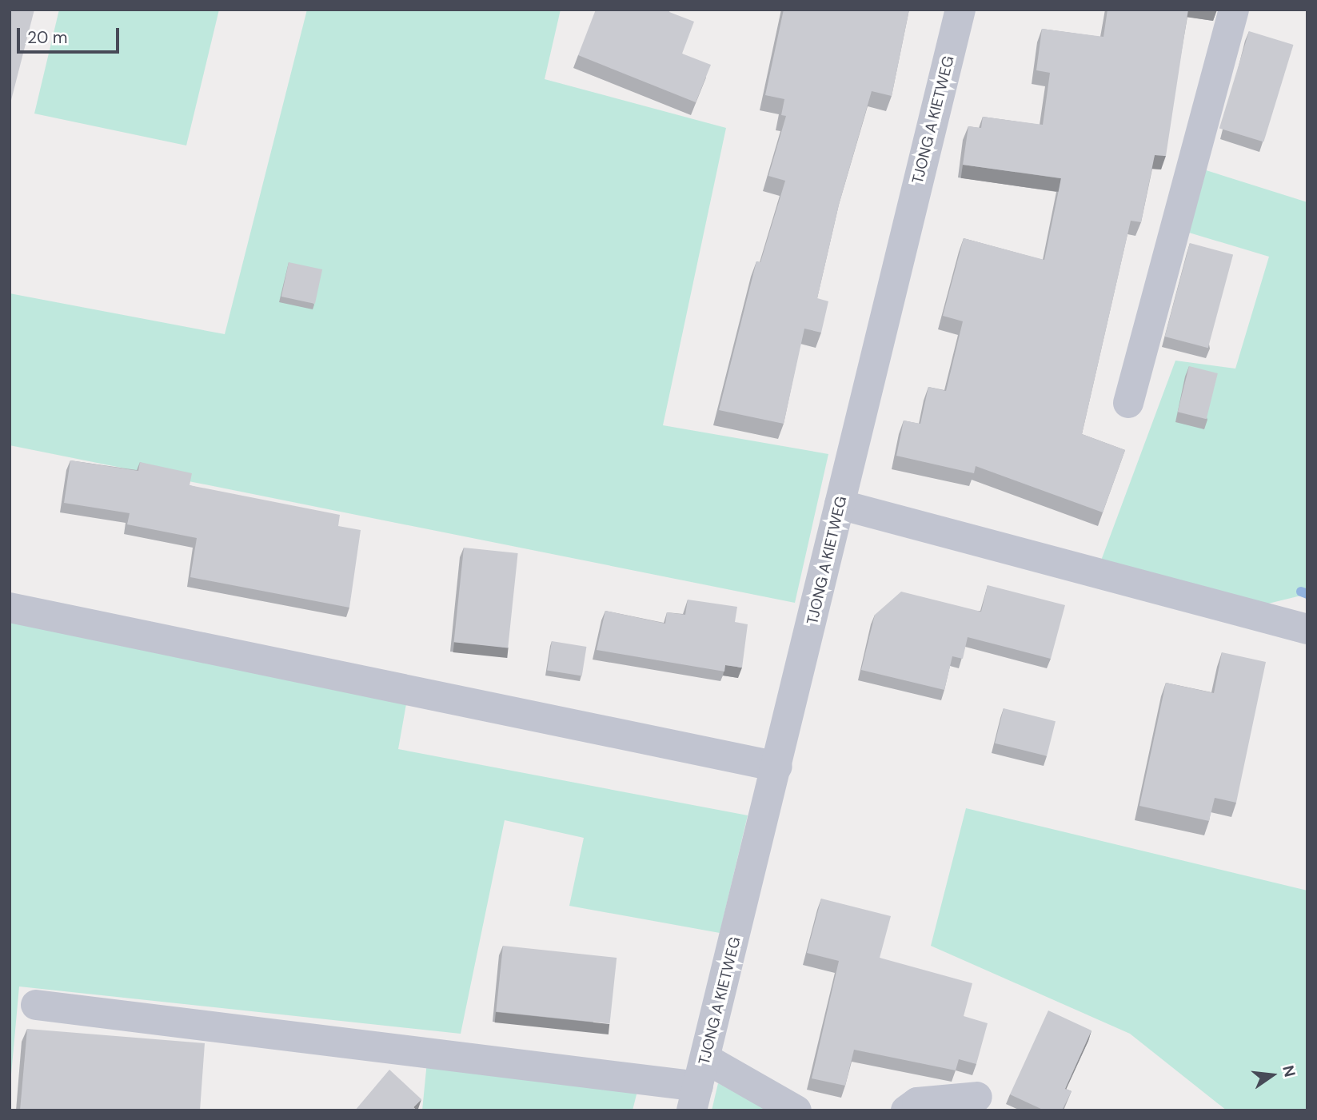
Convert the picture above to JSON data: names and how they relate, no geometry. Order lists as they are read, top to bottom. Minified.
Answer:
{"streets":{"street":["TJONG A KIETWEG"]},"scale_bar":"20 m","north":"right"}
